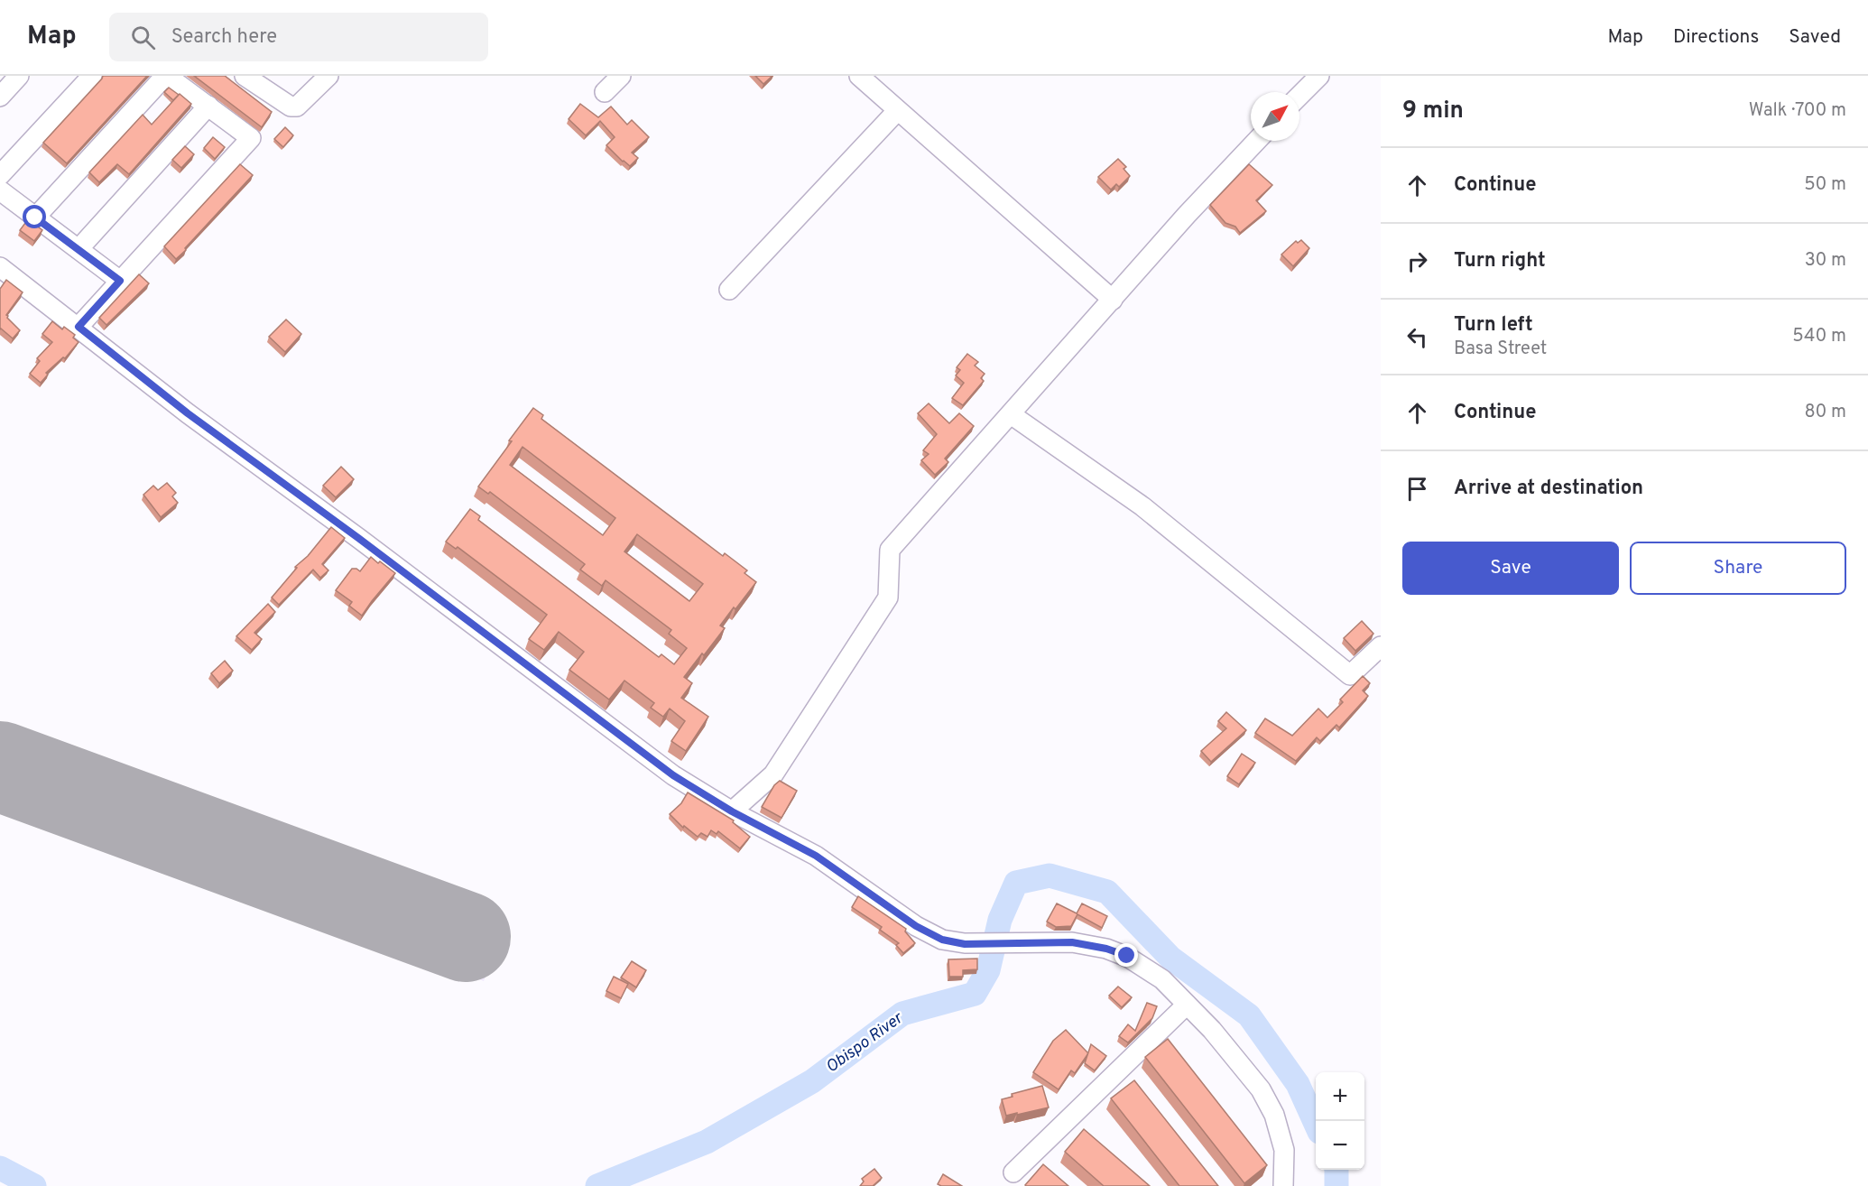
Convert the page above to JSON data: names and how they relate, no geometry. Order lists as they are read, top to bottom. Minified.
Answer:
{"water":["Obispo River"],"north":"top right","page":{"header":"Map","search":"Search here","nav":["Map","Directions","Saved"],"heading":["9 min","Walk · 700 m"],"list":[["Continue","50 m"],["Turn right","30 m"],["Turn left","Basa Street","540 m"],["Continue","80 m"],"Arrive at destination"],"buttons":["Save","Share"],"map_buttons":["+","−"]}}
